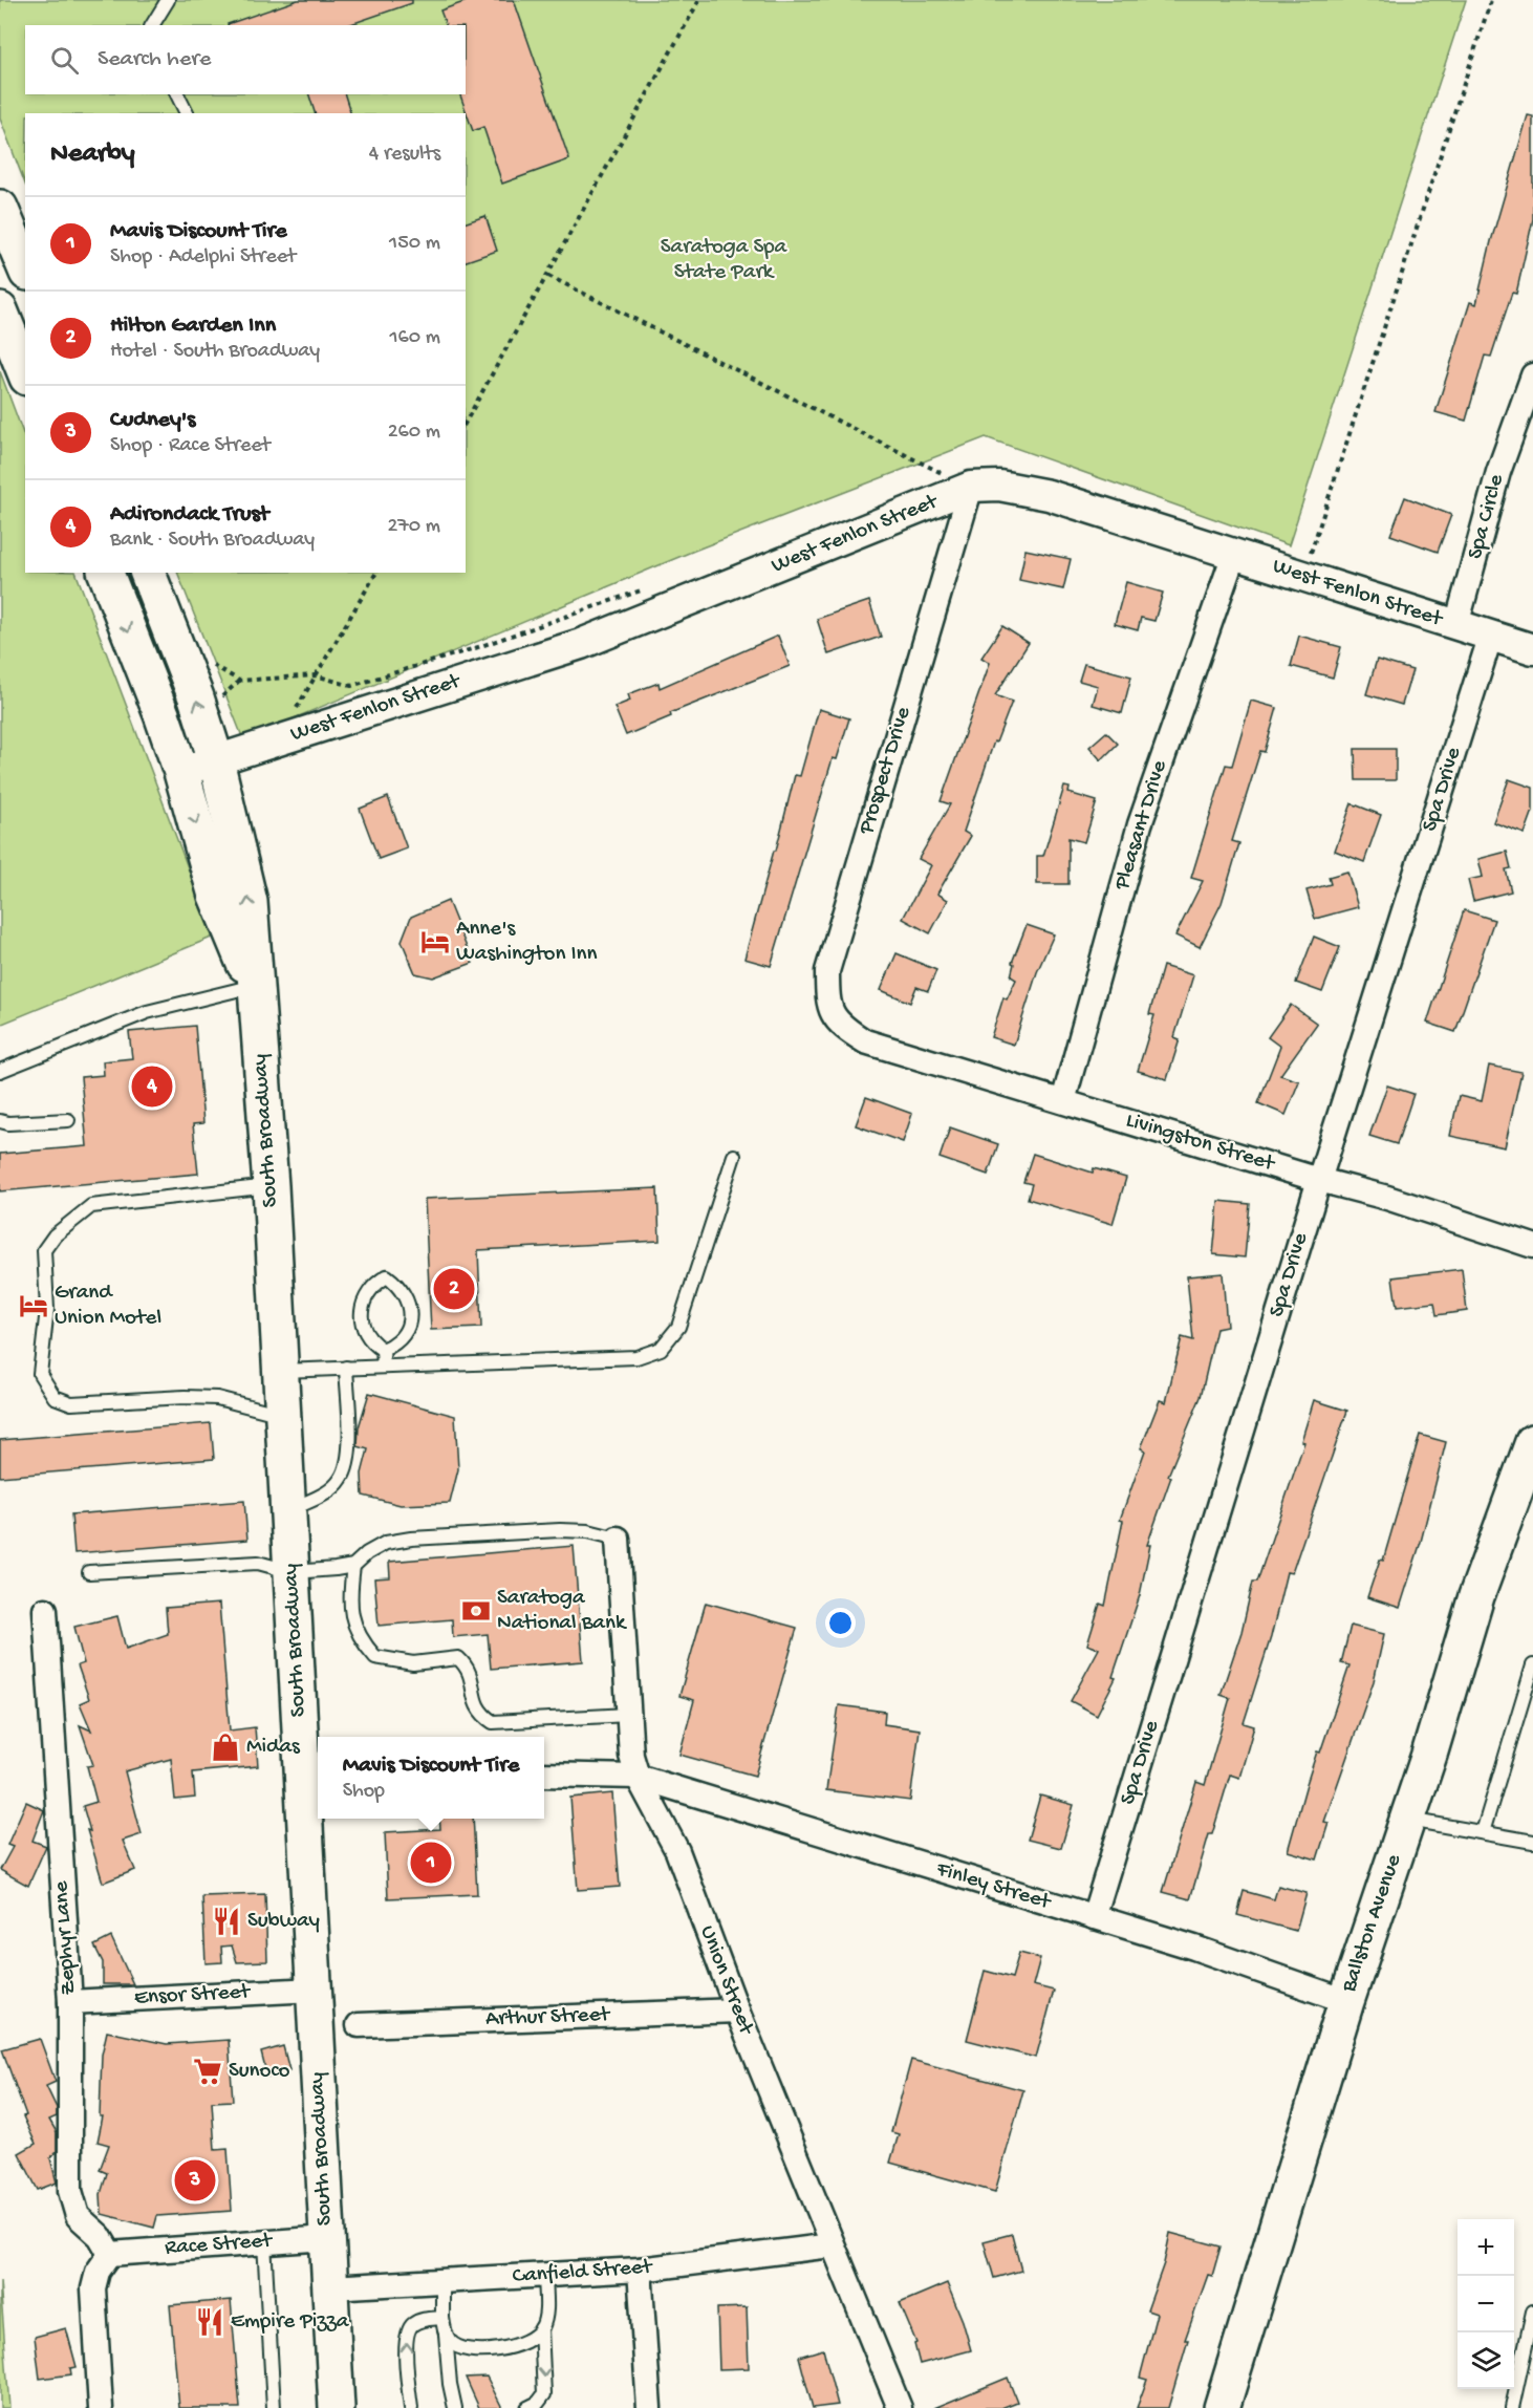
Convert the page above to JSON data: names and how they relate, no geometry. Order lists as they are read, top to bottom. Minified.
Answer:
{"streets":{"main road":["South Broadway","Ballston Avenue"],"street":["Spa Circle","West Fenlon Street","Prospect Drive","Spa Drive","Pleasant Drive","Livingston Street","Finley Street","Zephyr Lane","Union Street","Ensor Street","Arthur Street","Race Street","Canfield Street"]},"crossings":[["Spa Circle","West Fenlon Street"],["West Fenlon Street","Prospect Drive"],["West Fenlon Street","Spa Drive"],["West Fenlon Street","Pleasant Drive"],["West Fenlon Street","South Broadway"],["Prospect Drive","Livingston Street"],["Spa Drive","Livingston Street"],["Spa Drive","Finley Street"],["Pleasant Drive","Livingston Street"],["South Broadway","Ensor Street"],["South Broadway","Race Street"],["South Broadway","Canfield Street"],["Finley Street","Ballston Avenue"],["Finley Street","Union Street"],["Zephyr Lane","Ensor Street"],["Zephyr Lane","Race Street"],["Union Street","Arthur Street"],["Union Street","Canfield Street"]],"parks":["Saratoga Spa State Park"],"places":{"hotel":["Anne's Washington Inn","Grand Union Motel"],"bank":["Saratoga National Bank"],"shop":["Midas"],"restaurant":["Subway","Empire Pizza"],"supermarket":["Sunoco"]},"page":{"search":"Search here","heading":["Nearby","4 results"],"list":[{"mark":"1","name":"Mavis Discount Tire","note":"Shop · Adelphi Street","value":"150 m"},{"mark":"2","name":"Hilton Garden Inn","note":"Hotel · South Broadway","value":"160 m"},{"mark":"3","name":"Cudney's","note":"Shop · Race Street","value":"260 m"},{"mark":"4","name":"Adirondack Trust","note":"Bank · South Broadway","value":"270 m"}],"pins":["4","2","1","3"],"popup":["Mavis Discount Tire","Shop"],"map_buttons":["+","−"]}}
